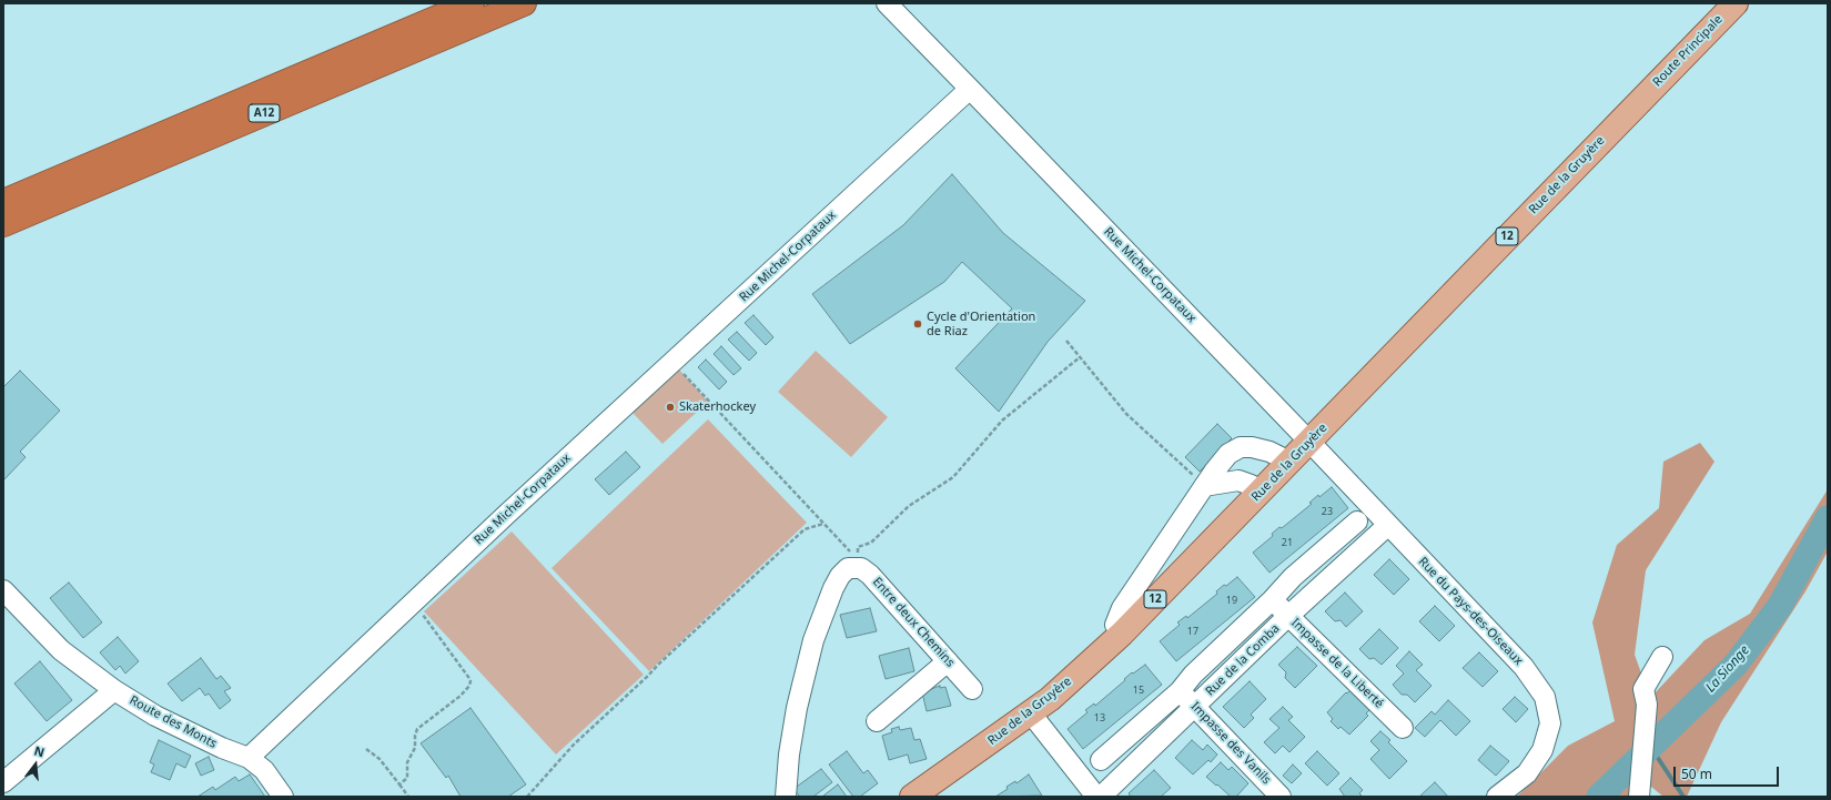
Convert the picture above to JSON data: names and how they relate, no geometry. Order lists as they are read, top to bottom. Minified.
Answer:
{"streets":{"highway":["A12"],"main road":["Route Principale","Rue de la Gruyère","12"],"street":["Rue Michel-Corpataux","Rue du Pays-des-Oiseaux","Entre deux Chemins","Rue de la Comba","Impasse de la Liberté","Route des Monts","Impasse des Vanils"]},"crossings":[["Route Principale","Rue de la Gruyère"],["Rue de la Gruyère","Rue Michel-Corpataux"],["Rue de la Gruyère","Rue du Pays-des-Oiseaux"],["Rue Michel-Corpataux","Rue du Pays-des-Oiseaux"],["Rue Michel-Corpataux","Route des Monts"],["Rue du Pays-des-Oiseaux","Rue de la Comba"],["Rue de la Comba","Impasse de la Liberté"],["Rue de la Comba","Impasse des Vanils"]],"water":["La Sionge"],"places":["Cycle d'Orientation de Riaz","Skaterhockey"],"house_numbers":["23","21","19","17","15","13"],"scale_bar":"50 m","north":"top"}
